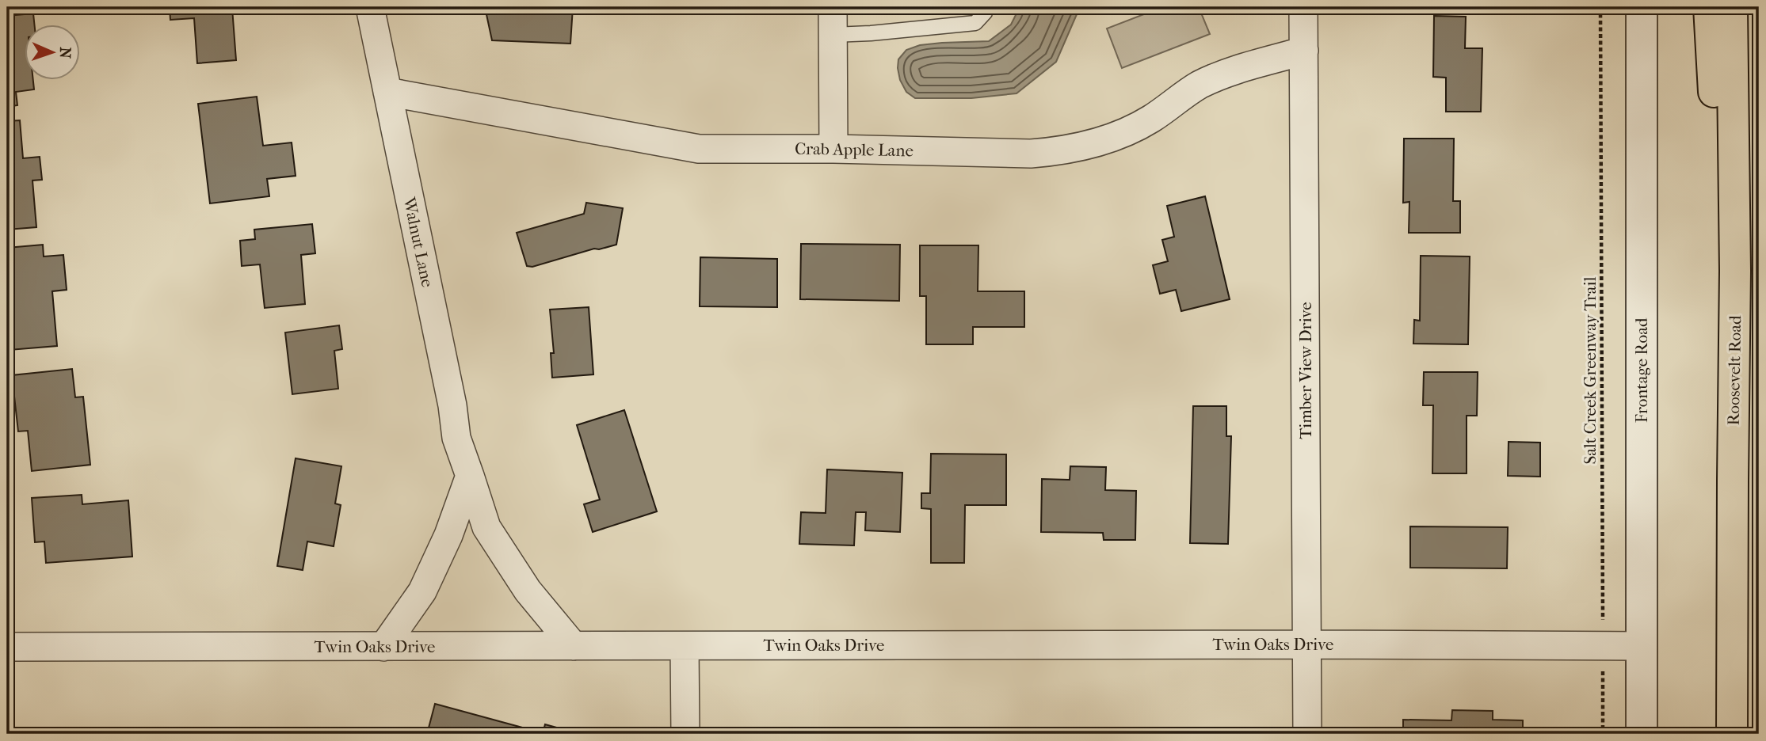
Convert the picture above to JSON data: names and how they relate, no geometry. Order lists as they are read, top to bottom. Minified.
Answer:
{"streets":{"highway":["Roosevelt Road"],"street":["Crab Apple Lane","Walnut Lane","Timber View Drive","Frontage Road","Twin Oaks Drive"],"path":["Salt Creek Greenway Trail"]},"crossings":[["Crab Apple Lane","Walnut Lane"],["Crab Apple Lane","Timber View Drive"],["Walnut Lane","Twin Oaks Drive"],["Timber View Drive","Twin Oaks Drive"],["Salt Creek Greenway Trail","Twin Oaks Drive"],["Frontage Road","Twin Oaks Drive"]],"north":"right"}
